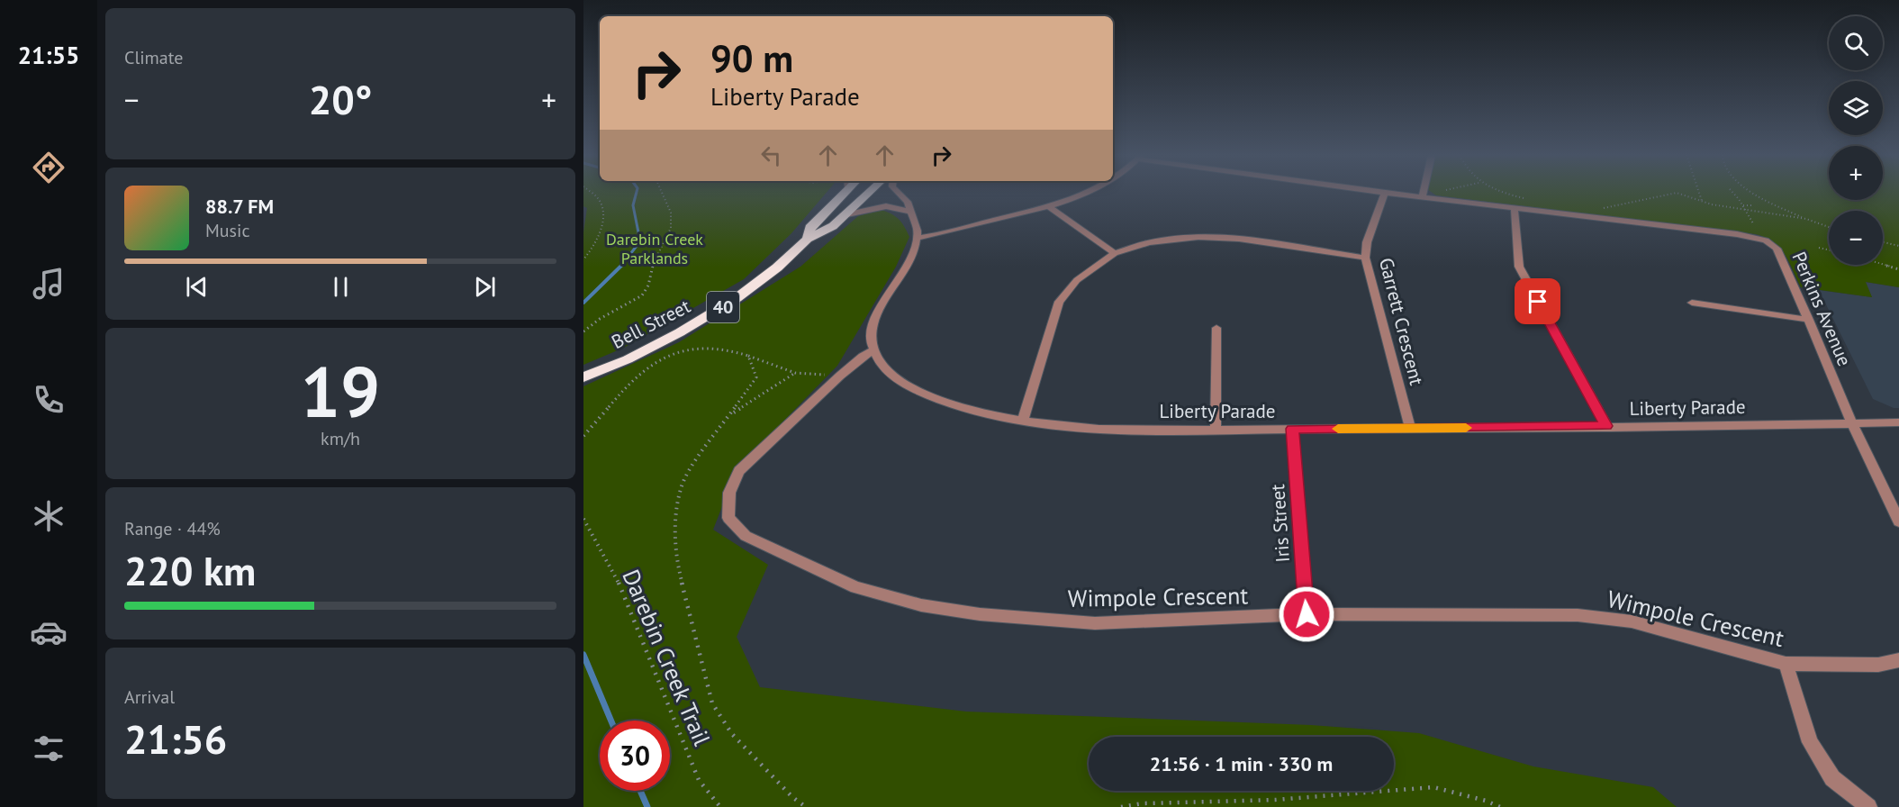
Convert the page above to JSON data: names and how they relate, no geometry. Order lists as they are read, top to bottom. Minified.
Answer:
{"streets":{"highway":["40","Bell Street"],"street":["Perkins Avenue","Garrett Crescent","Liberty Parade","Iris Street","Wimpole Crescent"],"path":["Darebin Creek Trail"]},"crossings":[["Perkins Avenue","Garrett Crescent"],["Perkins Avenue","Liberty Parade"],["Garrett Crescent","Liberty Parade"],["Liberty Parade","Iris Street"],["Liberty Parade","Wimpole Crescent"],["Iris Street","Wimpole Crescent"]],"parks":["Darebin Creek Parklands"],"page":{"tabs":"21:55","tile":["Climate",["19","km/h"],["Range · 44%","220 km"],["Arrival","21:56"]],"map_buttons":["+","−"],"turn":["90 m","Liberty Parade"],"heat":["−","20°","+"],"song":["88.7 FM","Music"],"limit":"30","trip":"21:56 · 1 min · 330 m"}}
